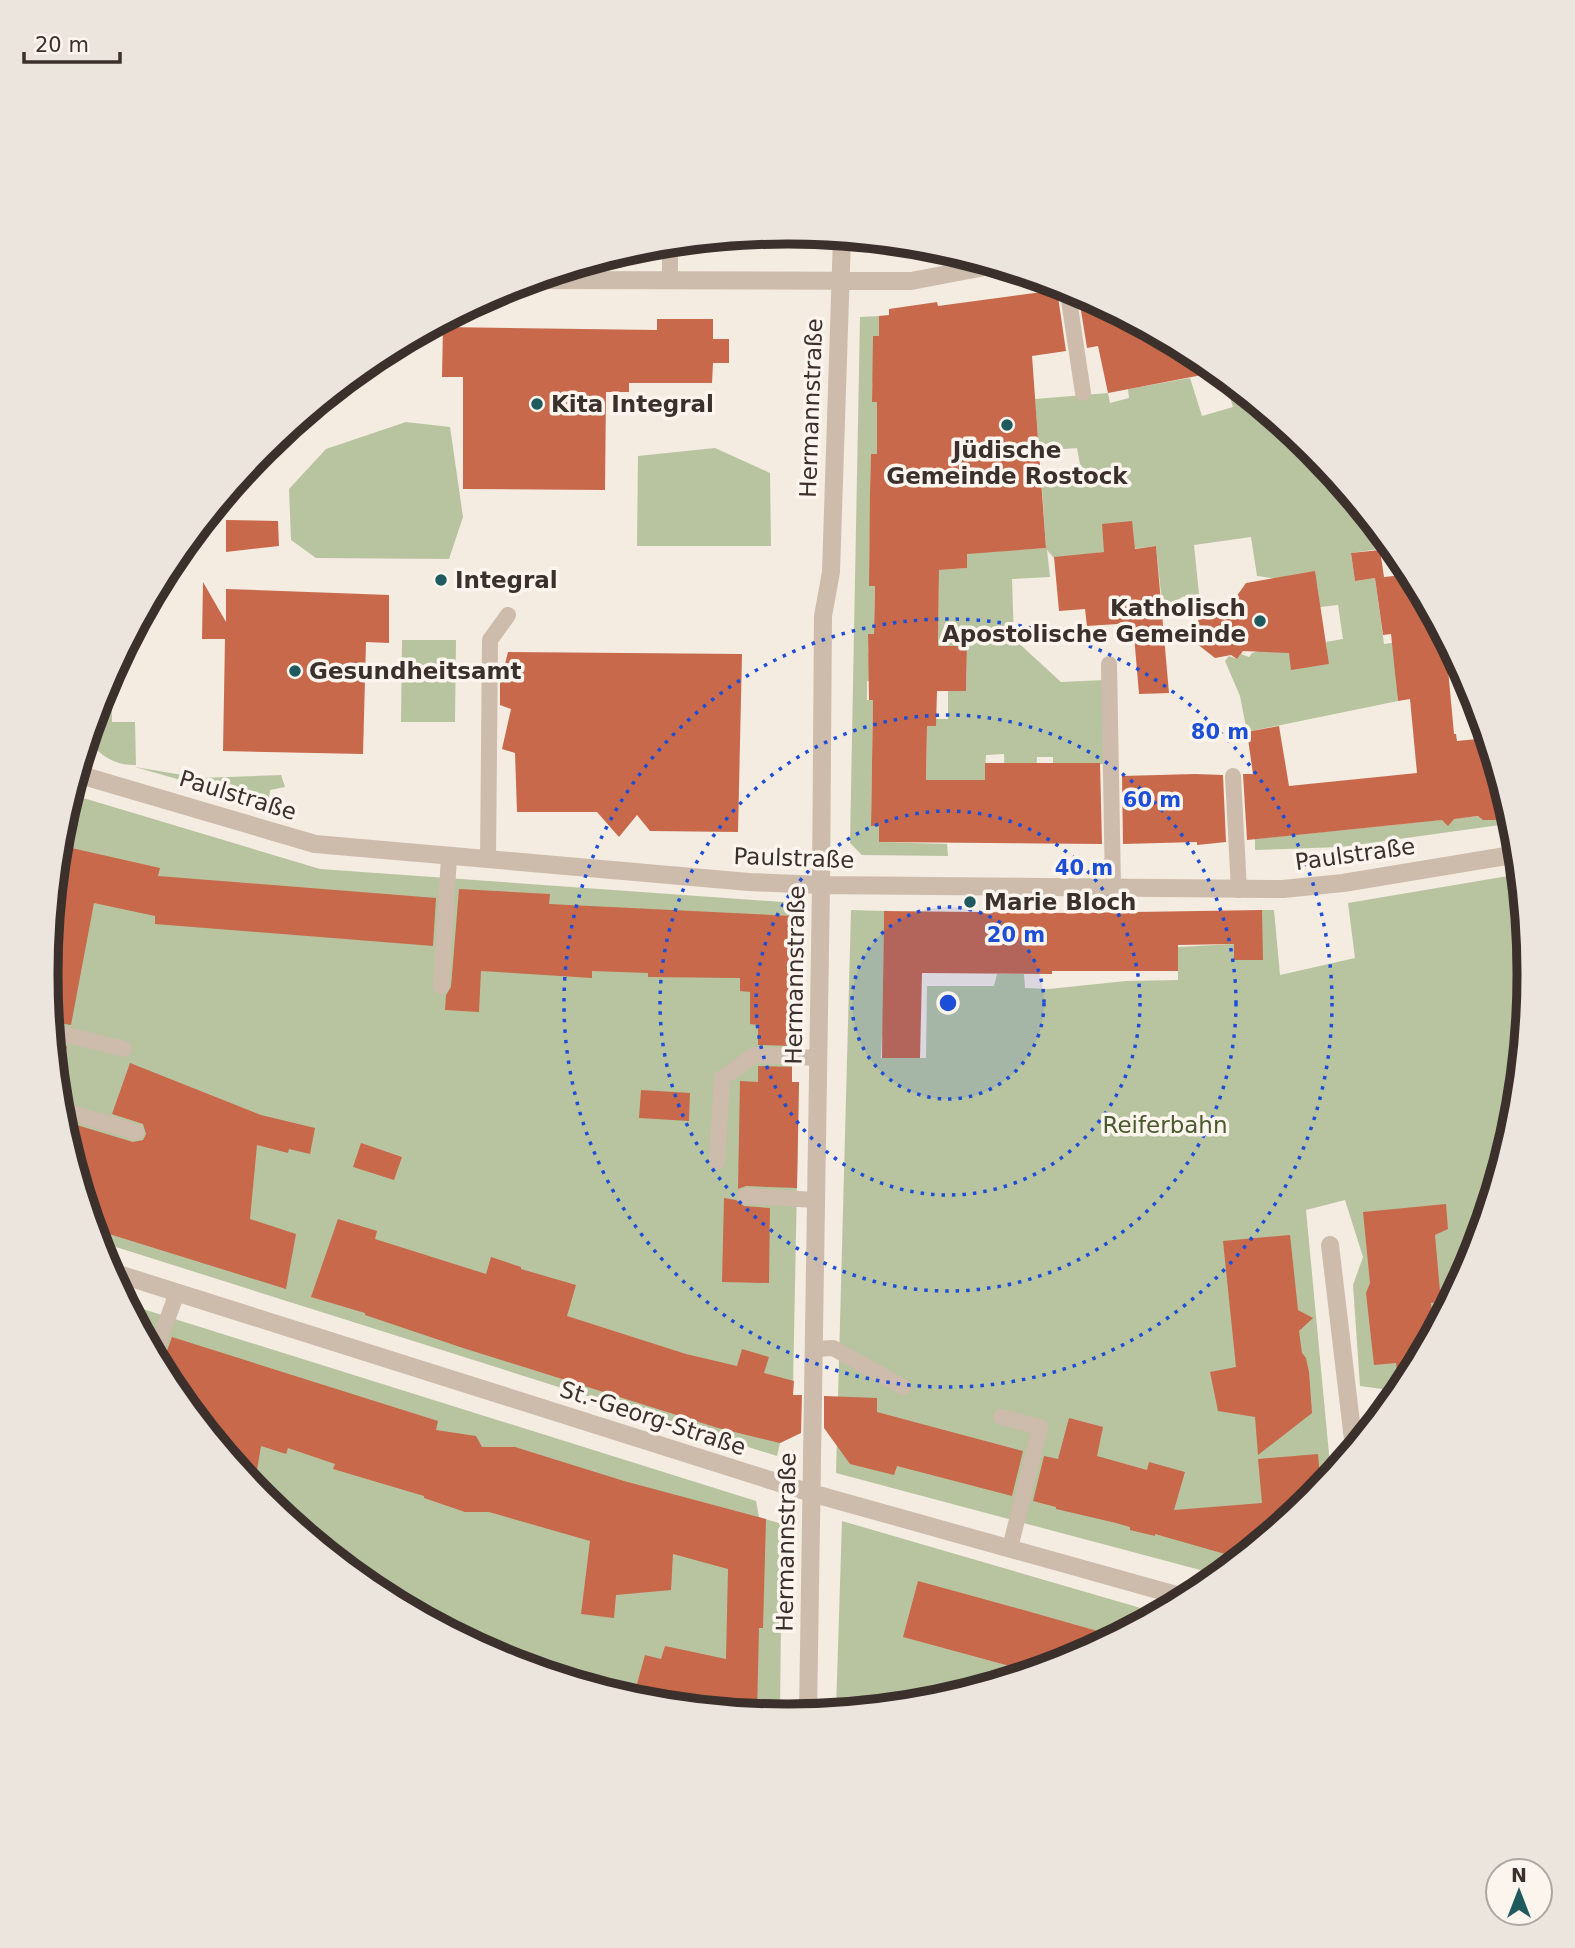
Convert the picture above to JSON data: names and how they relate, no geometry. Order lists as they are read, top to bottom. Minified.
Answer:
{"streets":{"street":["Hermannstraße","Paulstraße","St.-Georg-Straße"]},"crossings":[["Hermannstraße","Paulstraße"],["Hermannstraße","St.-Georg-Straße"]],"parks":["Reiferbahn"],"places":["Kita Integral","Jüdische Gemeinde Rostock","Integral","Katholisch Apostolische Gemeinde","Gesundheitsamt","Marie Bloch"],"scale_bar":"20 m","north":"top","rings":["80 m","60 m","40 m","20 m"]}
